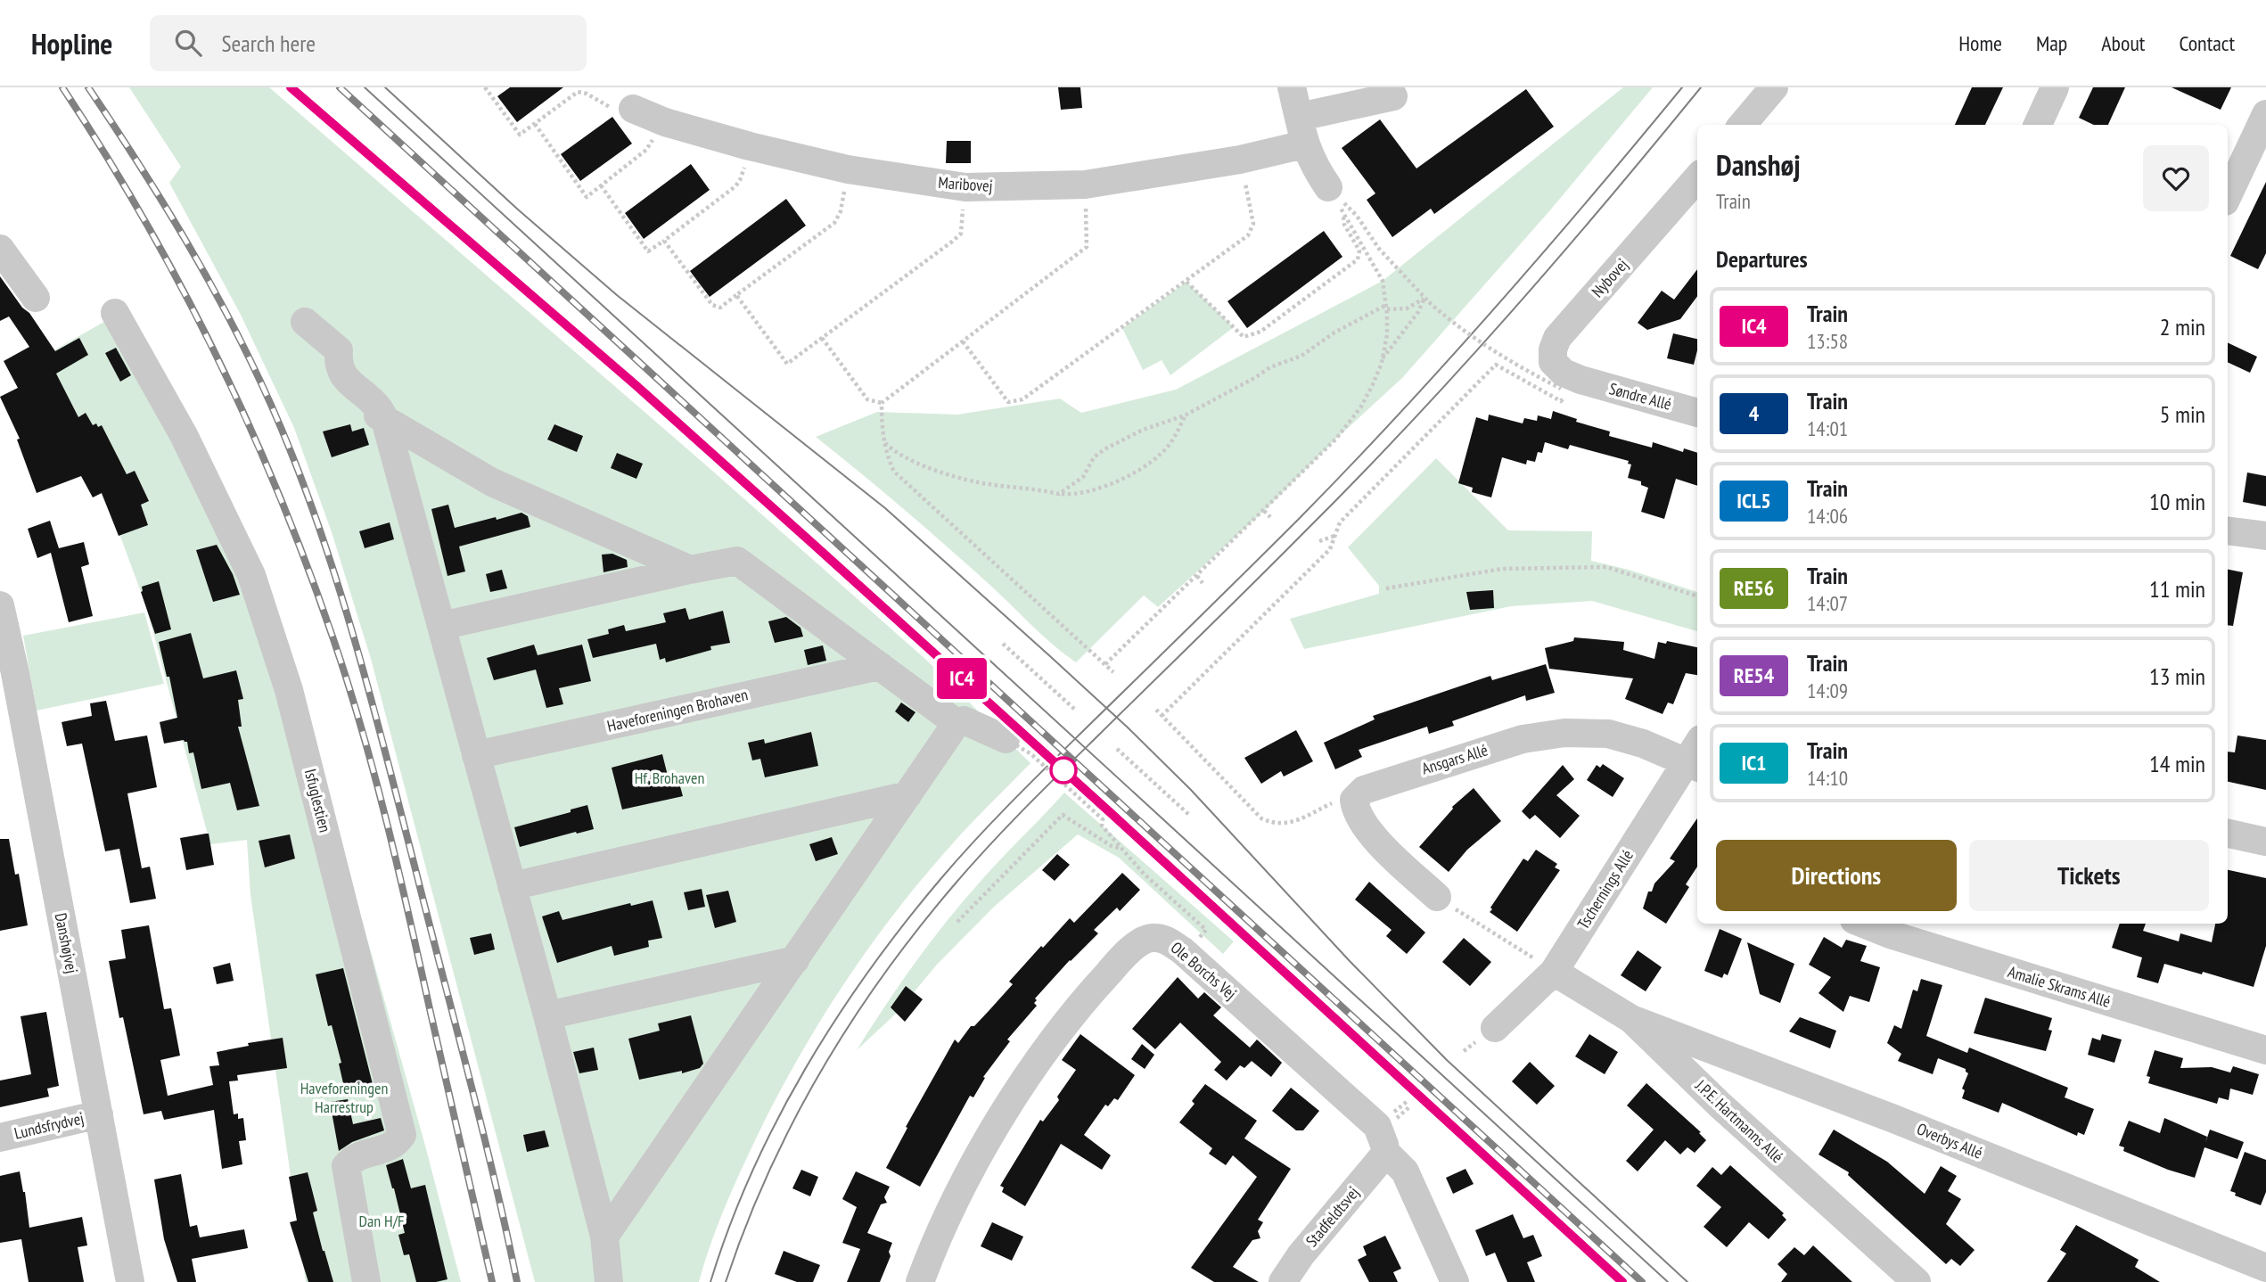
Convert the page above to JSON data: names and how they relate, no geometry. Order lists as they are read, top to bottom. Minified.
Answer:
{"streets":{"street":["Maribovej","Nybovej","Søndre Allé","Haveforeningen Brohaven","Ansgars Allé","Isfuglestien","Tschernings Allé","Danshøjvej","Ole Borchs Vej","Amalie Skrams Allé","J.P.E. Hartmanns Allé","Lundsfrydvej","Overbys Allé","Stadfeldtsvej"]},"crossings":[["Nybovej","Søndre Allé"],["Ansgars Allé","Tschernings Allé"],["Tschernings Allé","J.P.E. Hartmanns Allé"],["Danshøjvej","Lundsfrydvej"],["Ole Borchs Vej","Stadfeldtsvej"],["J.P.E. Hartmanns Allé","Overbys Allé"]],"parks":["Hf. Brohaven","Haveforeningen Harrestrup","Dan H/F"],"page":{"header":"Hopline","search":"Search here","nav":["Home","Map","About","Contact"],"on_map":"IC4","heading":[["Danshøj","Train"],"Departures"],"list":[{"mark":"IC4","name":"Train","note":"13:58","value":"2 min"},{"mark":"4","name":"Train","note":"14:01","value":"5 min"},{"mark":"ICL5","name":"Train","note":"14:06","value":"10 min"},{"mark":"RE56","name":"Train","note":"14:07","value":"11 min"},{"mark":"RE54","name":"Train","note":"14:09","value":"13 min"},{"mark":"IC1","name":"Train","note":"14:10","value":"14 min"}],"buttons":["Directions","Tickets"]}}
